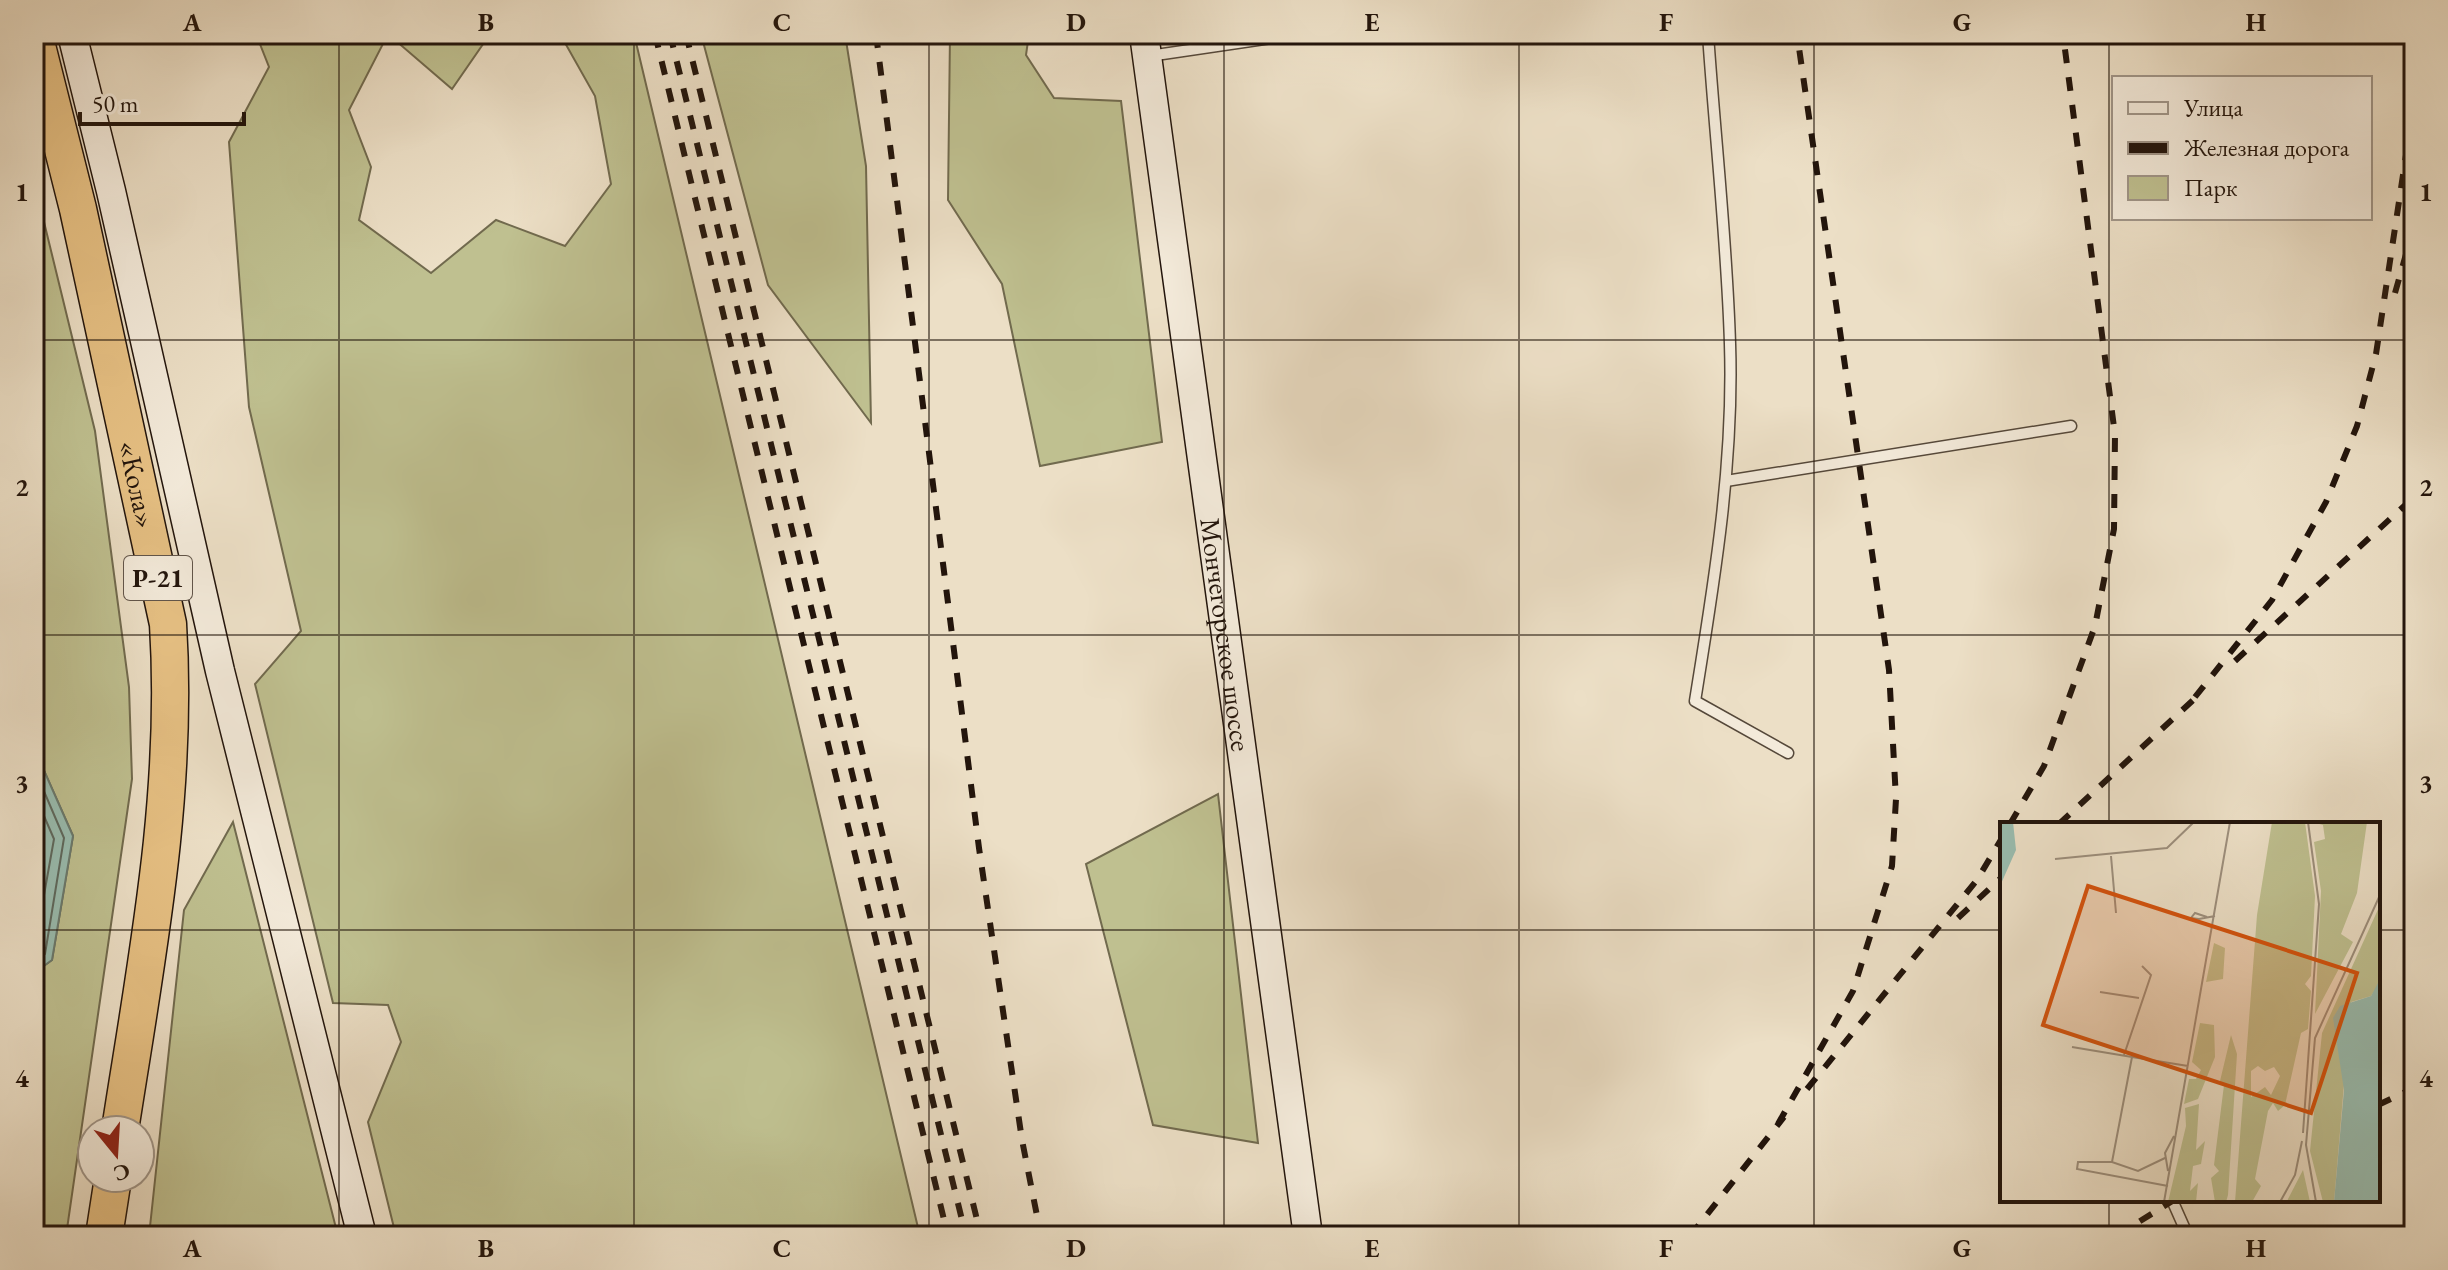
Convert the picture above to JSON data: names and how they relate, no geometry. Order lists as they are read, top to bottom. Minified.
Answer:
{"streets":{"highway":["«Кола»","Р-21"],"street":["Мончегорское шоссе"]},"legend":["Улица","Железная дорога","Парк"],"scale_bar":"50 m","north":"bottom","grid":{"columns":["A","B","C","D","E","F","G","H"],"rows":["1","2","3","4"]}}
